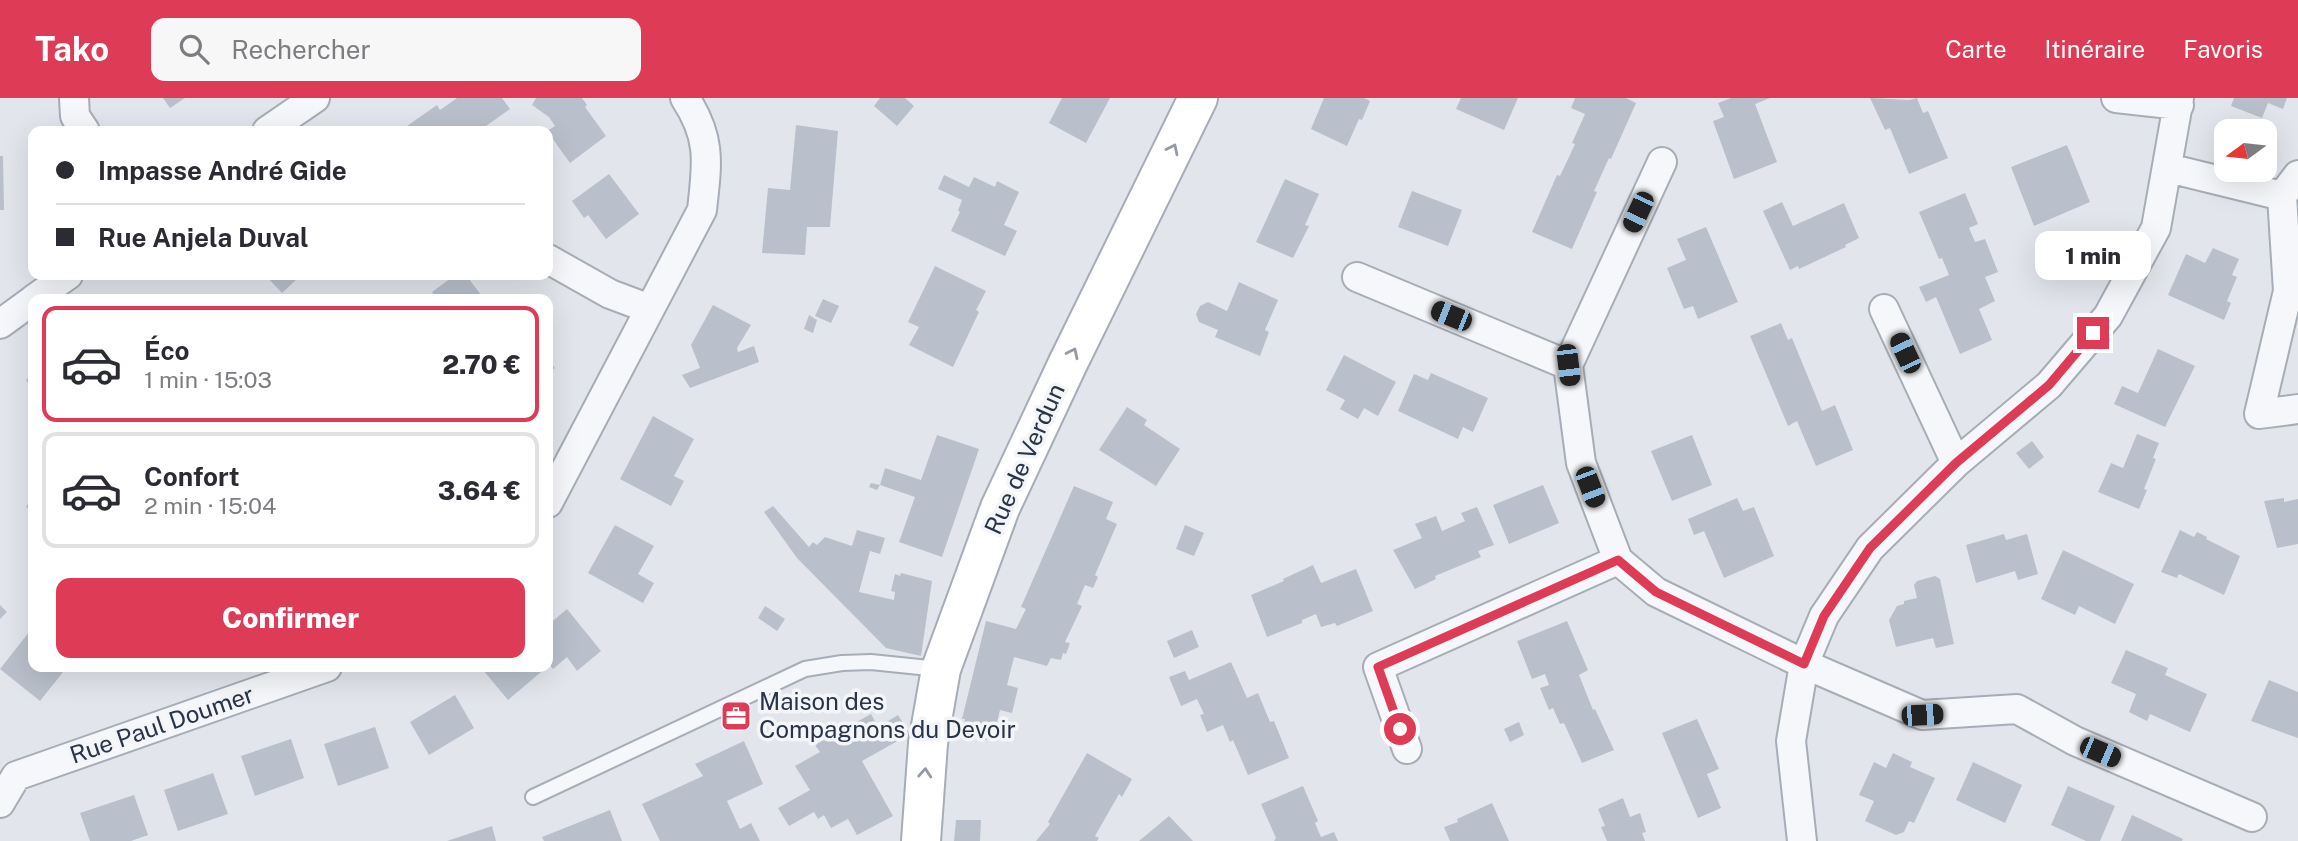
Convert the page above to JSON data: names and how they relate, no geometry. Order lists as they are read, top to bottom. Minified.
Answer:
{"streets":{"street":["Rue de Verdun","Rue Paul Doumer"]},"one_way":["Rue de Verdun"],"places":{"office":["Maison des Compagnons du Devoir"]},"north":"left","page":{"header":"Tako","search":"Rechercher","nav":["Carte","Itinéraire","Favoris"],"banner":["Impasse André Gide","Rue Anjela Duval"],"bubble":"1 min","list":[{"name":"Éco","note":"1 min · 15:03","value":"2.70 €"},{"name":"Confort","note":"2 min · 15:04","value":"3.64 €"}],"buttons":"Confirmer"}}
